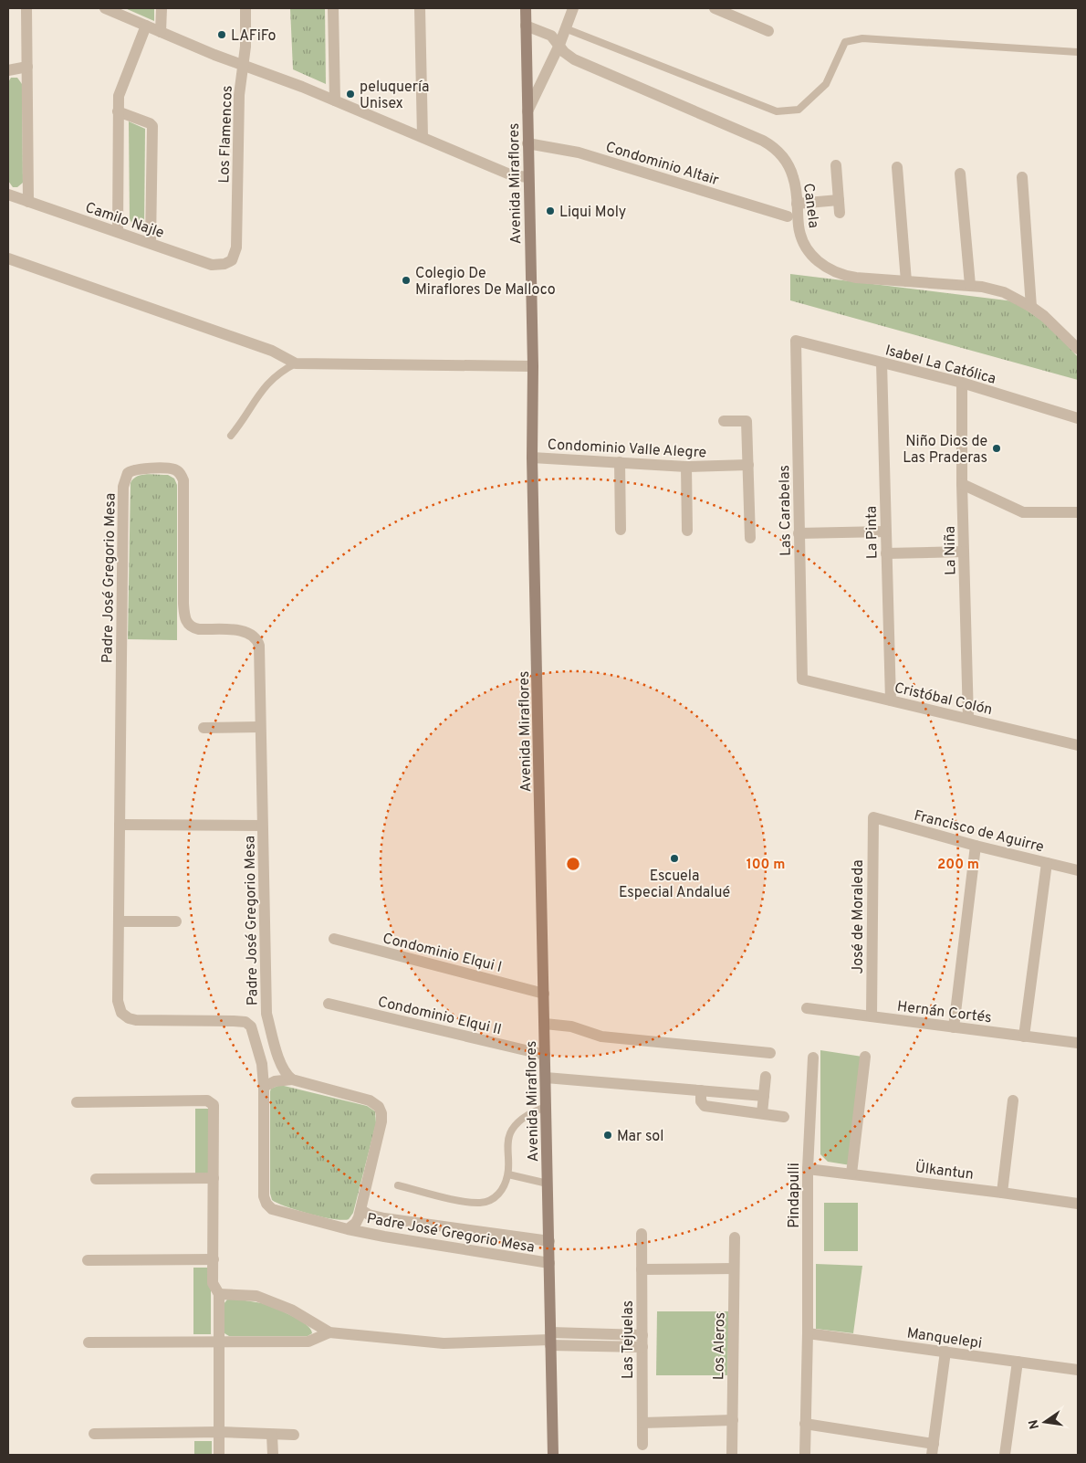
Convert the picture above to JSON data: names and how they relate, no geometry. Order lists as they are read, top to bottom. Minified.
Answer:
{"streets":{"main road":["Avenida Miraflores"],"street":["Los Flamencos","Condominio Altair","Canela","Camilo Najle","Isabel La Católica","Condominio Valle Alegre","Las Carabelas","La Pinta","La Niña","Padre José Gregorio Mesa","Cristóbal Colón","Francisco de Aguirre","José de Moraleda","Condominio Elqui I","Hernán Cortés","Condominio Elqui II","Ülkantun","Pindapulli","Manquelepi","Las Tejuelas","Los Aleros"]},"crossings":[["Los Flamencos","Camilo Najle"],["Condominio Altair","Avenida Miraflores"],["Avenida Miraflores","Canela"],["Avenida Miraflores","Condominio Valle Alegre"],["Avenida Miraflores","Padre José Gregorio Mesa"],["Avenida Miraflores","Condominio Elqui I"],["Avenida Miraflores","Condominio Elqui II"],["Isabel La Católica","Las Carabelas"],["Isabel La Católica","La Pinta"],["Isabel La Católica","La Niña"],["Las Carabelas","Cristóbal Colón"],["La Pinta","Cristóbal Colón"],["La Niña","Cristóbal Colón"],["Francisco de Aguirre","José de Moraleda"],["José de Moraleda","Hernán Cortés"],["Ülkantun","Pindapulli"],["Pindapulli","Manquelepi"]],"places":["LAFiFo","peluquería Unisex","Liqui Moly","Colegio De Miraflores De Malloco","Niño Dios de Las Praderas","Escuela Especial Andalué","Mar sol"],"north":"left","rings":["100 m","200 m"]}
